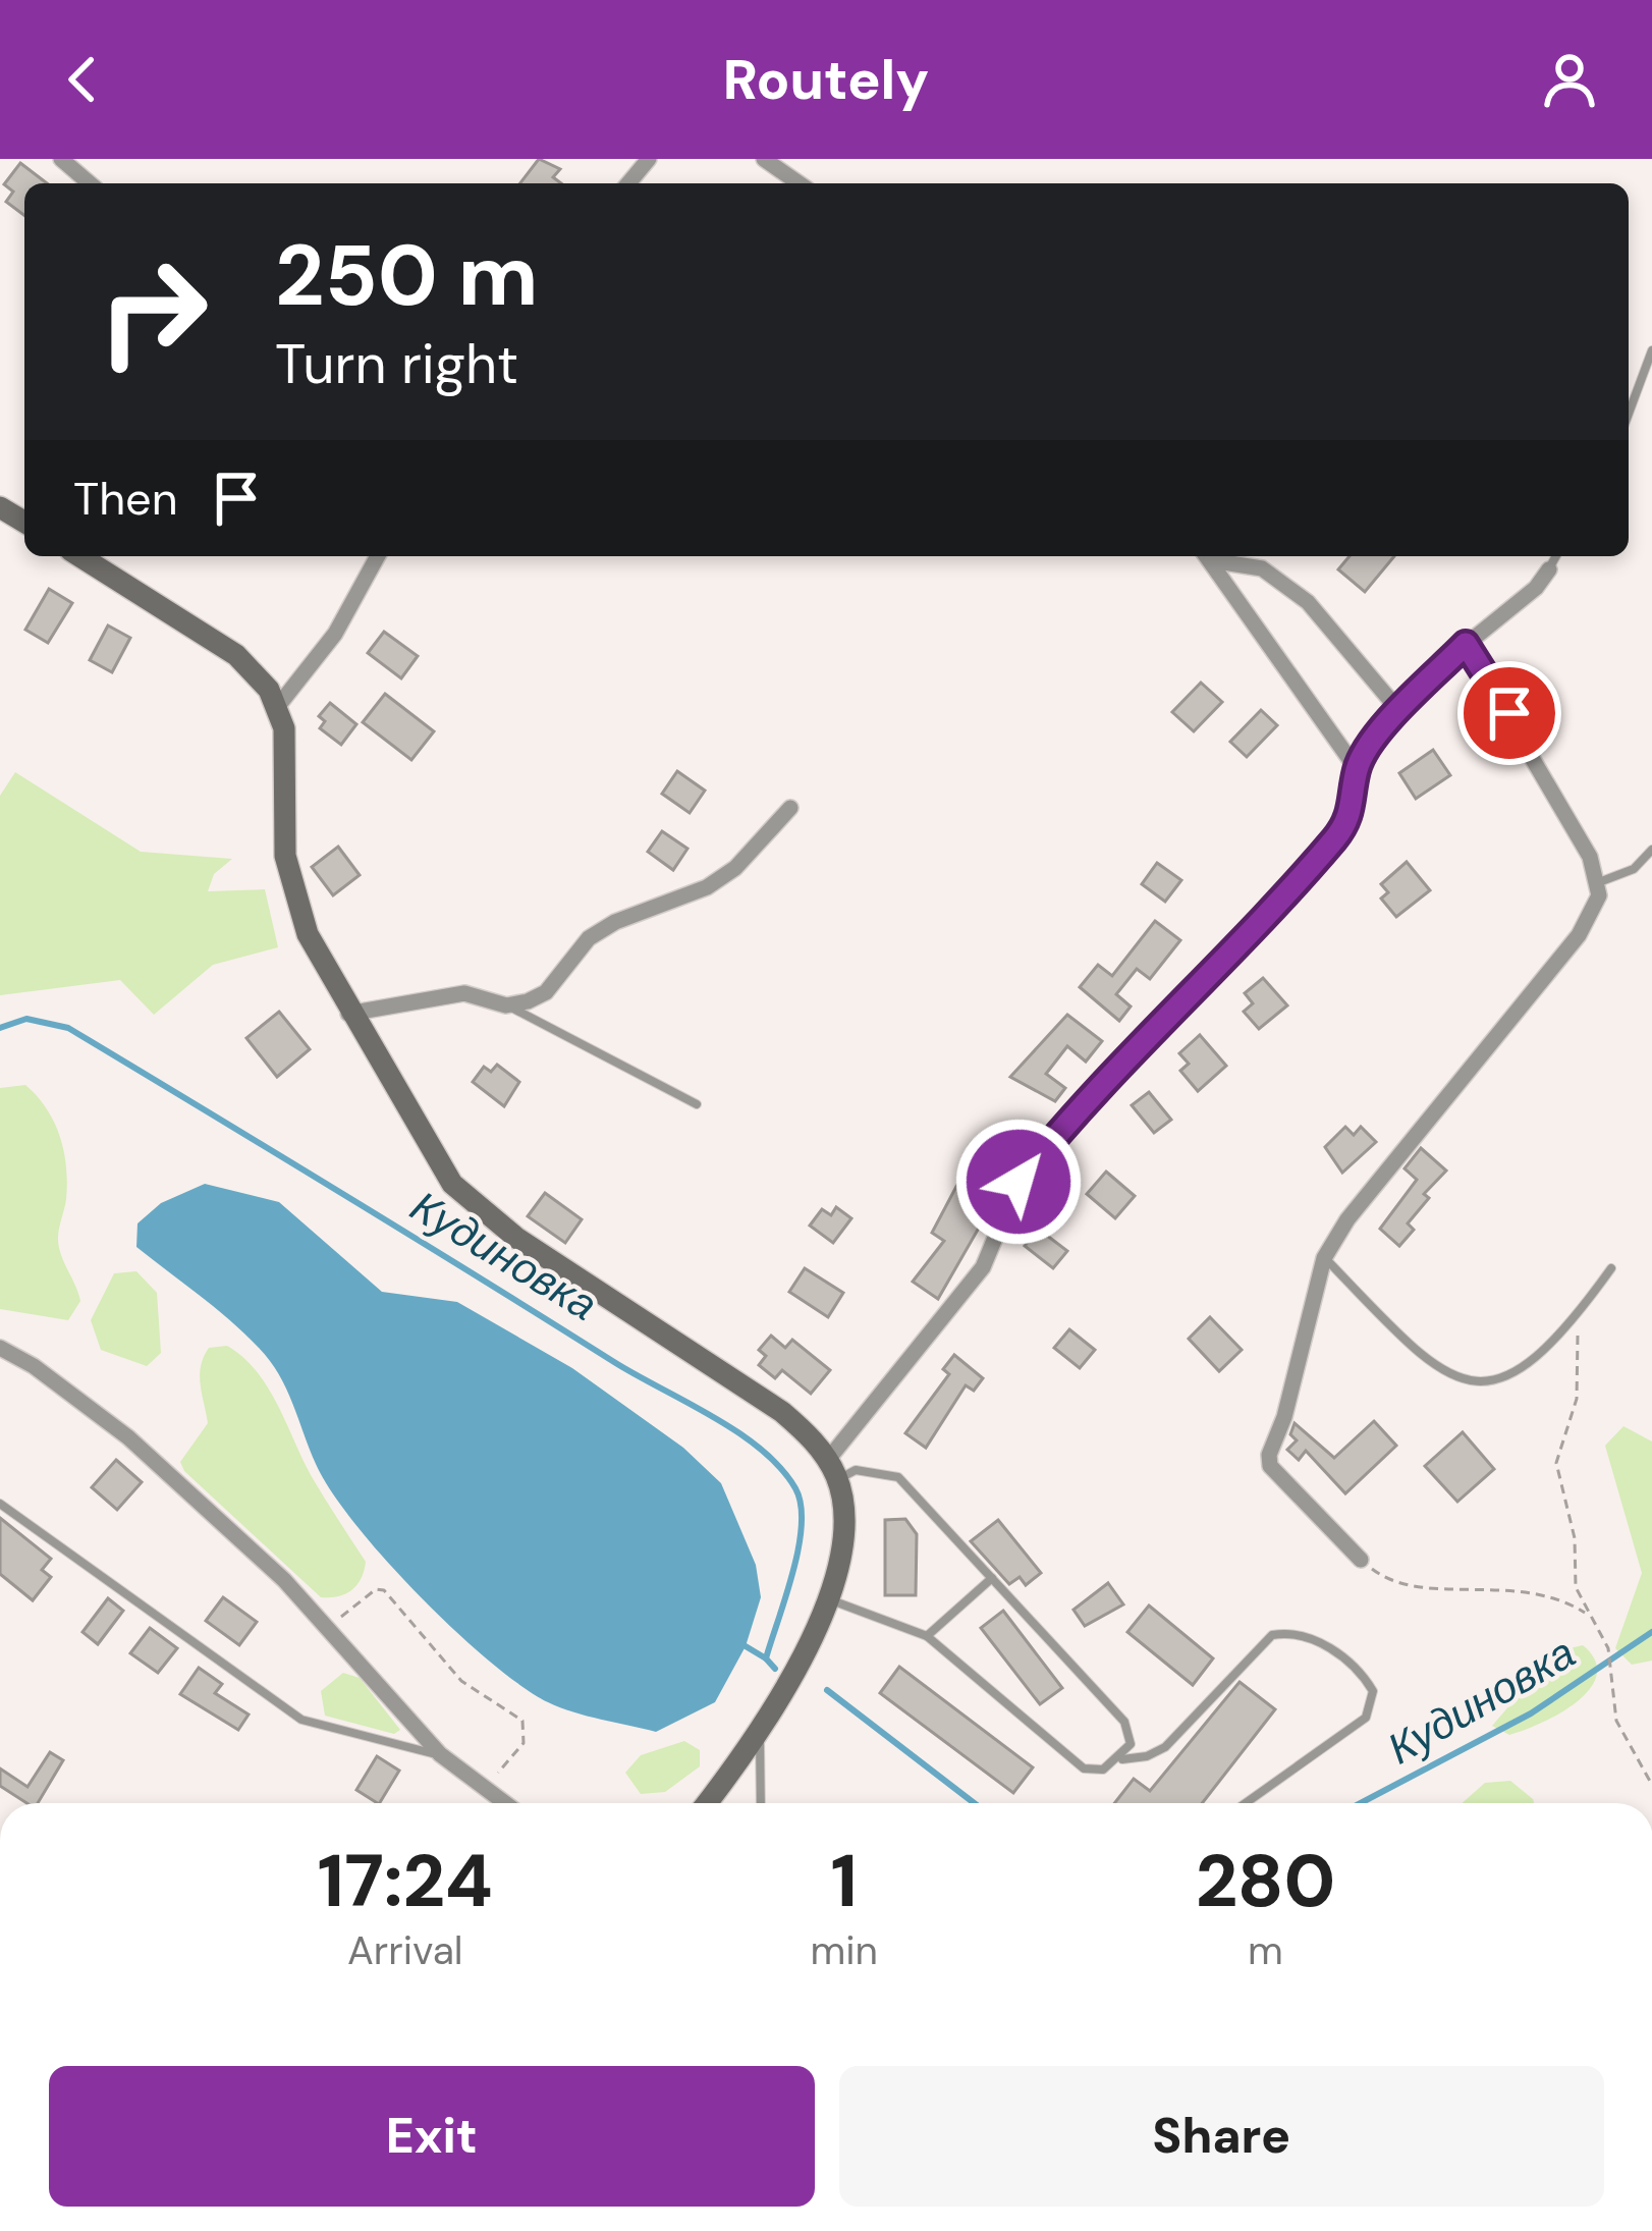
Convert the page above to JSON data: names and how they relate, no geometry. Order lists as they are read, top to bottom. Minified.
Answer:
{"water":["Кудиновка"],"page":{"header":"Routely","turn":["250 m","Turn right"],"then":"Then","eta":["17:24","Arrival","1","min","280","m"],"buttons":["Exit","Share"]}}
